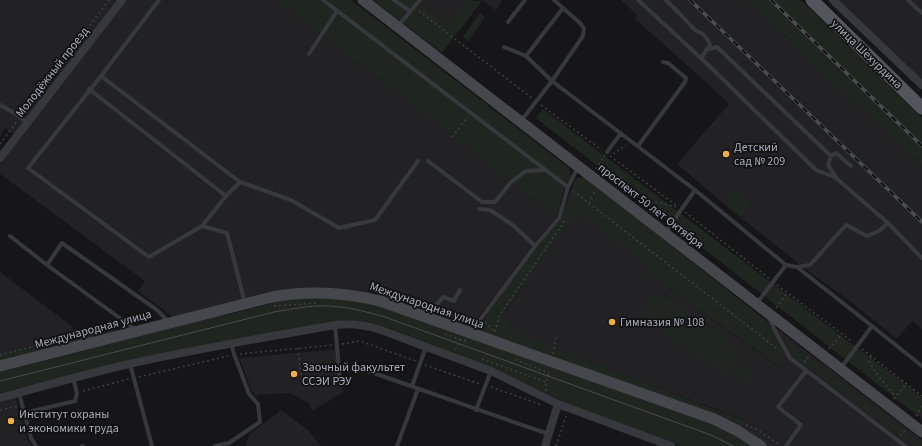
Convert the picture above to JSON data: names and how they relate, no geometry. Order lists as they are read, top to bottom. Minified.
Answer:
{"streets":{"main road":["улица Шехурдина"],"street":["Молодёжный проезд","проспект 50 лет Октября","Международная улица"]},"places":["Детский сад № 209","Гимназия № 108","Заочный факультет ССЭИ РЭУ","Институт охраны и экономики труда"]}
